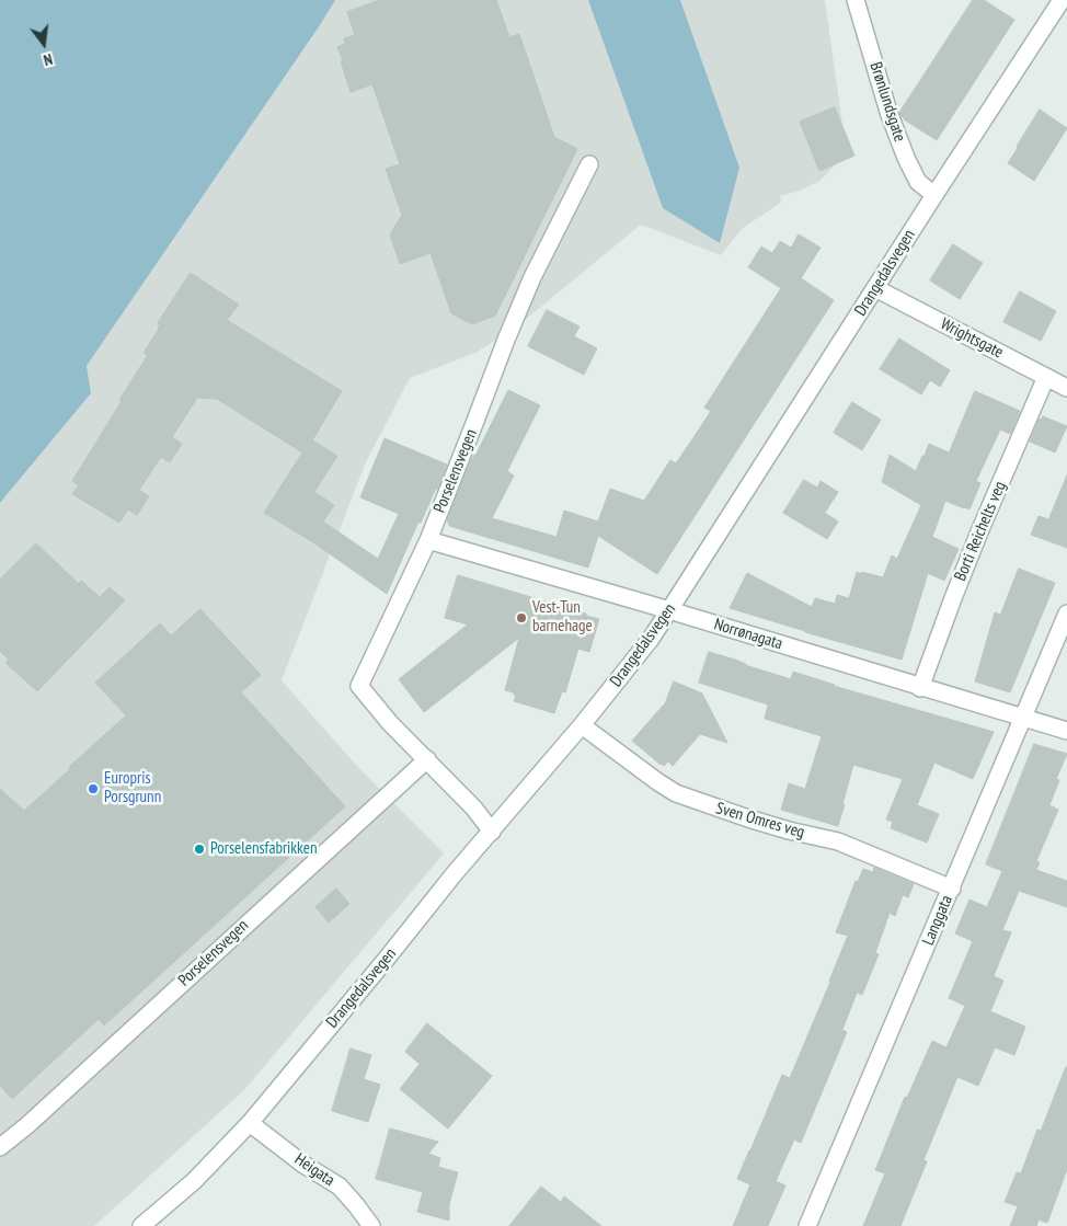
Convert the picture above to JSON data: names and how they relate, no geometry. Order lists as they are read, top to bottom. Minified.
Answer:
{"streets":{"street":["Brønlundsgate","Drangedalsvegen","Wrightsgate","Porselensvegen","Borti Reichelts veg","Norrønagata","Sven Omres veg","Langgata","Heigata"]},"crossings":[["Brønlundsgate","Drangedalsvegen"],["Drangedalsvegen","Wrightsgate"],["Drangedalsvegen","Porselensvegen"],["Drangedalsvegen","Norrønagata"],["Drangedalsvegen","Sven Omres veg"],["Drangedalsvegen","Heigata"],["Wrightsgate","Borti Reichelts veg"],["Porselensvegen","Norrønagata"],["Borti Reichelts veg","Norrønagata"],["Norrønagata","Langgata"],["Sven Omres veg","Langgata"]],"places":["Vest-Tun barnehage","Europris Porsgrunn","Porselensfabrikken"],"north":"bottom"}
